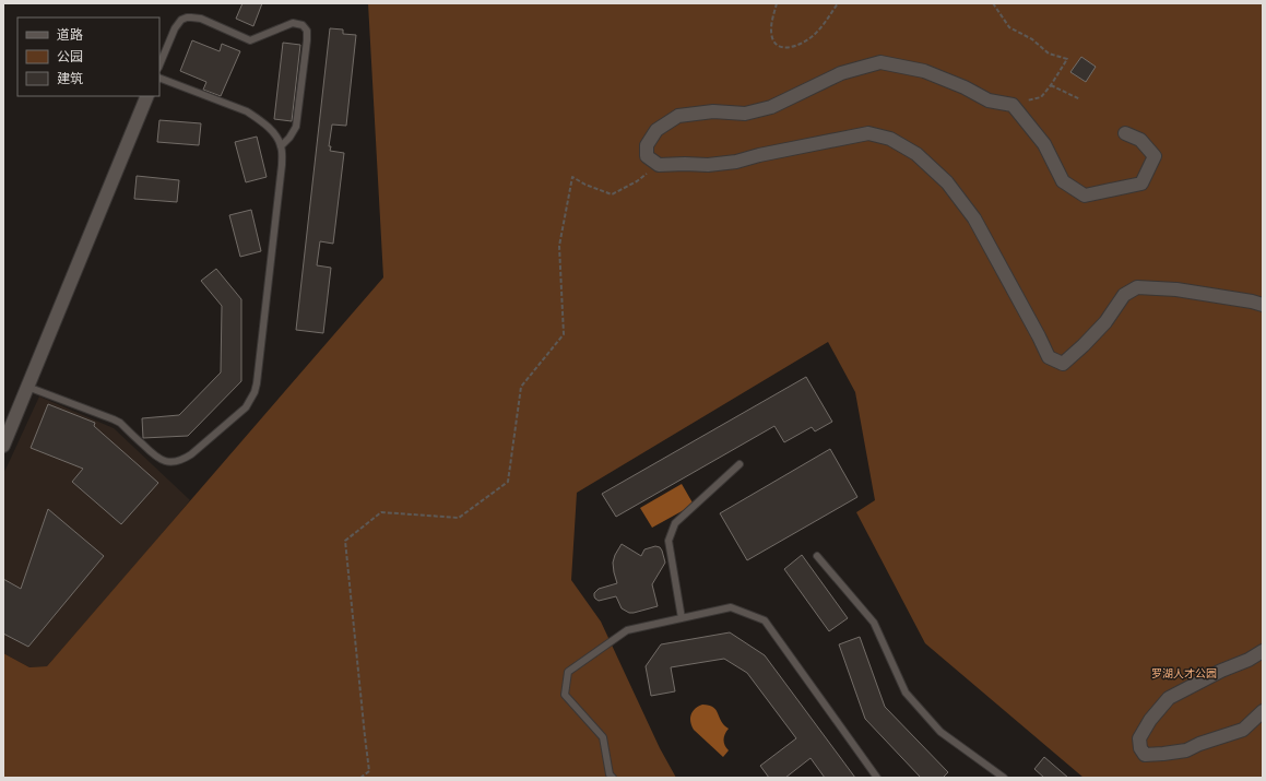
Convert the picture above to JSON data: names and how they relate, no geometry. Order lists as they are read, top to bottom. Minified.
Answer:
{"parks":["罗湖人才公园"],"legend":["道路","公园","建筑"]}
